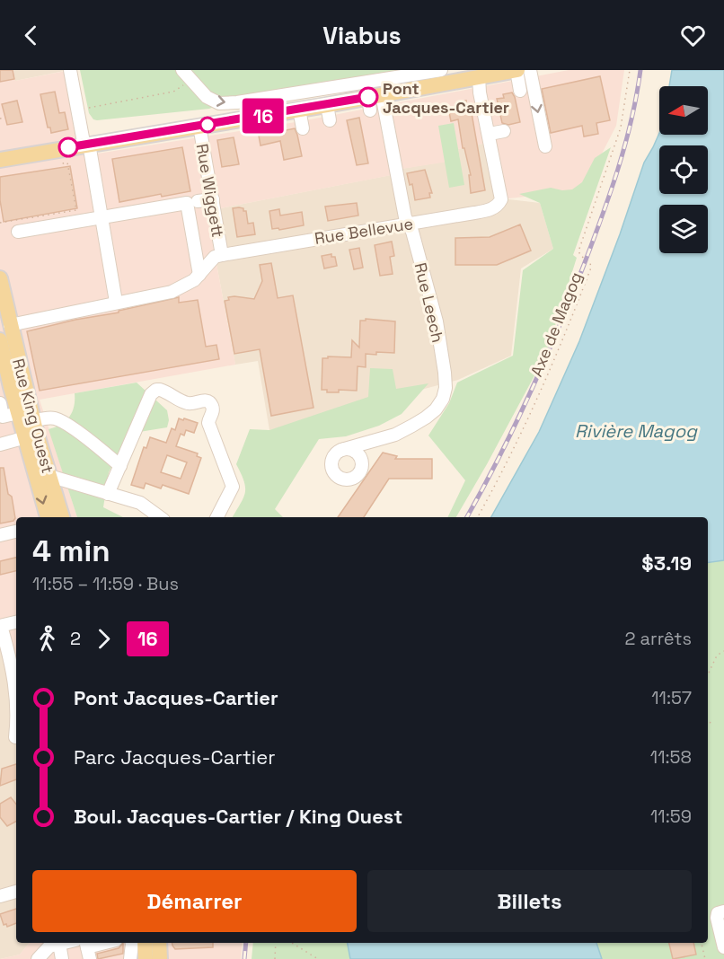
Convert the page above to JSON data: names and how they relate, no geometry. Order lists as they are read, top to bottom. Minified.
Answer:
{"streets":{"main road":["Rue King Ouest"],"street":["Rue Wiggett","Rue Bellevue","Rue Leech"],"path":["Axe de Magog"]},"crossings":[["Rue Wiggett","Rue Bellevue"],["Rue Bellevue","Rue Leech"]],"water":["Rivière Magog"],"places":["Pont Jacques-Cartier"],"lines":["bus line 16"],"north":"left","page":{"header":"Viabus","on_map":"16","heading":["4 min","11:55 – 11:59 · Bus","$3.19"],"legs":["2","16","2 arrêts"],"list":[{"name":"Pont Jacques-Cartier","value":"11:57"},{"name":"Parc Jacques-Cartier","value":"11:58"},{"name":"Boul. Jacques-Cartier / King Ouest","value":"11:59"}],"buttons":["Démarrer","Billets"]}}
